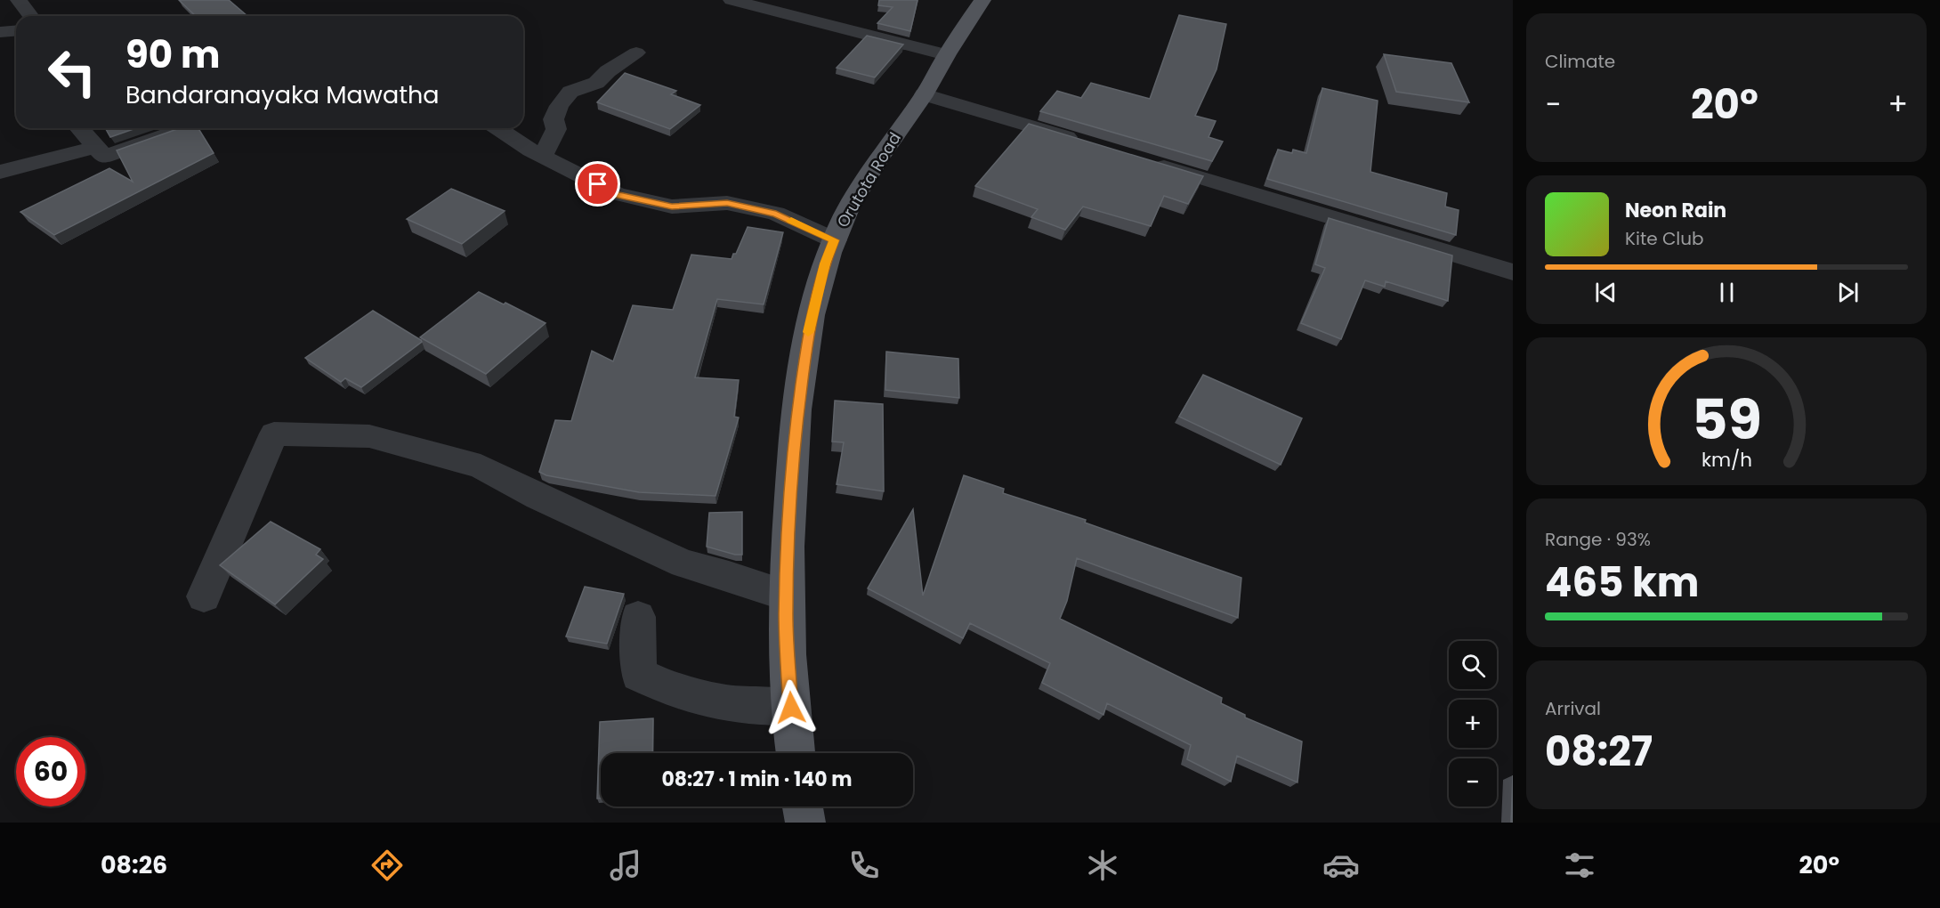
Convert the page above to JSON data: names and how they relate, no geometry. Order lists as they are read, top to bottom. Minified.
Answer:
{"streets":{"main road":["Orutota Road"]},"page":{"tile":["Climate",["Range · 93%","465 km"],["Arrival","08:27"]],"turn":["90 m","Bandaranayaka Mawatha"],"heat":["−","20°","+"],"song":["Neon Rain","Kite Club"],"map_buttons":["+","−"],"limit":"60","trip":"08:27 · 1 min · 140 m","tabs":["08:26","20°"],"gauge":["59","km/h"]}}
